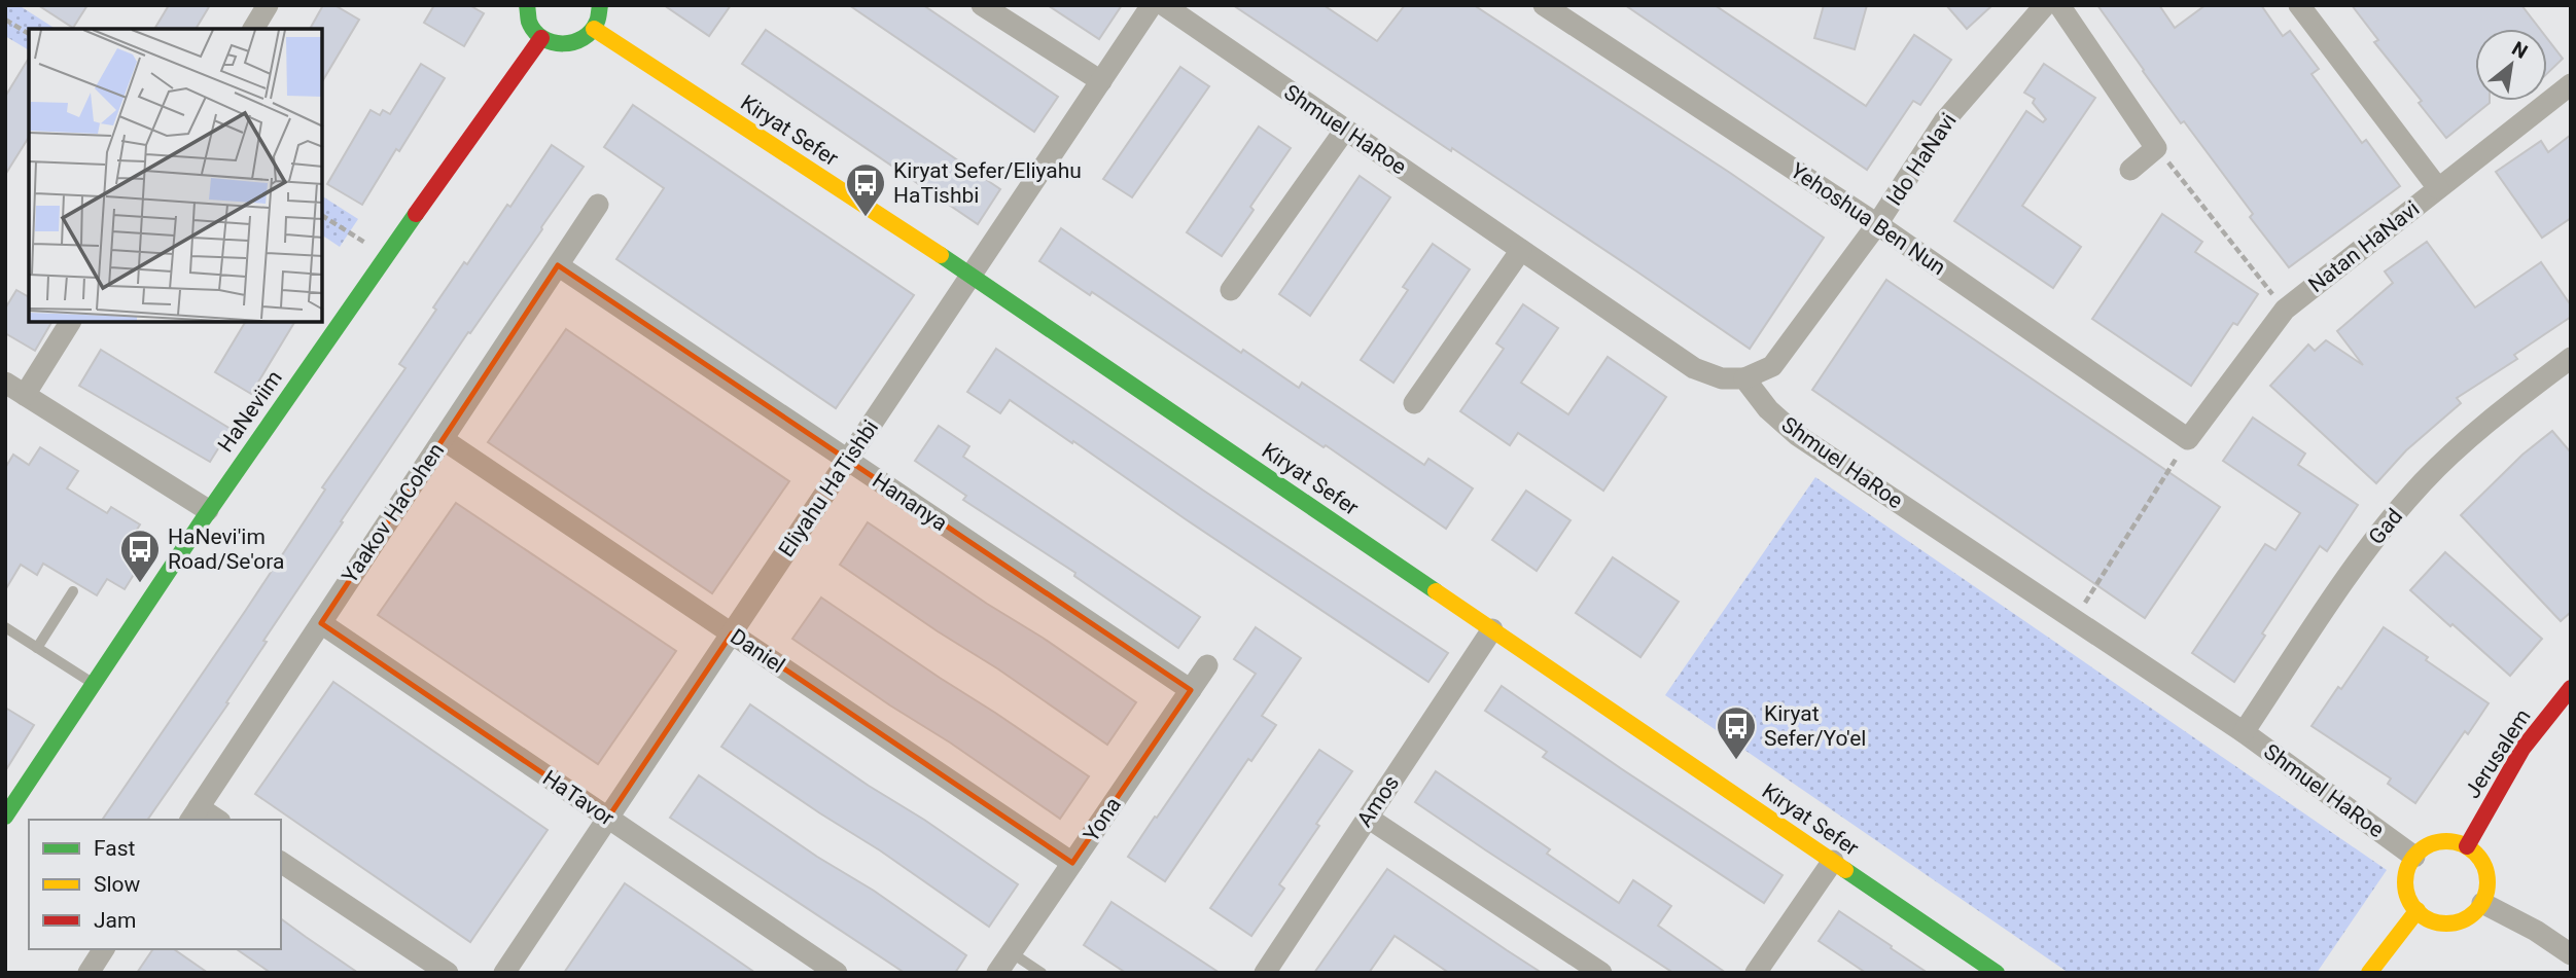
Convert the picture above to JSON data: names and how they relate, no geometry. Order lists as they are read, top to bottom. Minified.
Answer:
{"streets":{"street":["Shmuel HaRoe","Kiryat Sefer","Ido HaNavi","Yehoshua Ben Nun","Natan HaNavi","HaNeviim","Eliyahu HaTishbi","Hananya","Yaakov HaCohen","Gad","Daniel","Jerusalem","HaTavor","Amos","Yona"]},"crossings":[["Shmuel HaRoe","Ido HaNavi"],["Shmuel HaRoe","Gad"],["Shmuel HaRoe","Jerusalem"],["Kiryat Sefer","Eliyahu HaTishbi"],["Kiryat Sefer","Amos"],["Ido HaNavi","Yehoshua Ben Nun"],["Yehoshua Ben Nun","Natan HaNavi"],["Eliyahu HaTishbi","Hananya"],["Eliyahu HaTishbi","Daniel"],["Eliyahu HaTishbi","HaTavor"],["Hananya","Yaakov HaCohen"],["Hananya","Yona"],["Yaakov HaCohen","Daniel"],["Yaakov HaCohen","HaTavor"],["Daniel","Yona"]],"places":{"bus stop":["Kiryat Sefer/Eliyahu HaTishbi","HaNevi'im Road/Se'ora","Kiryat Sefer/Yo'el"]},"legend":["Fast","Slow","Jam"],"north":"top right"}
